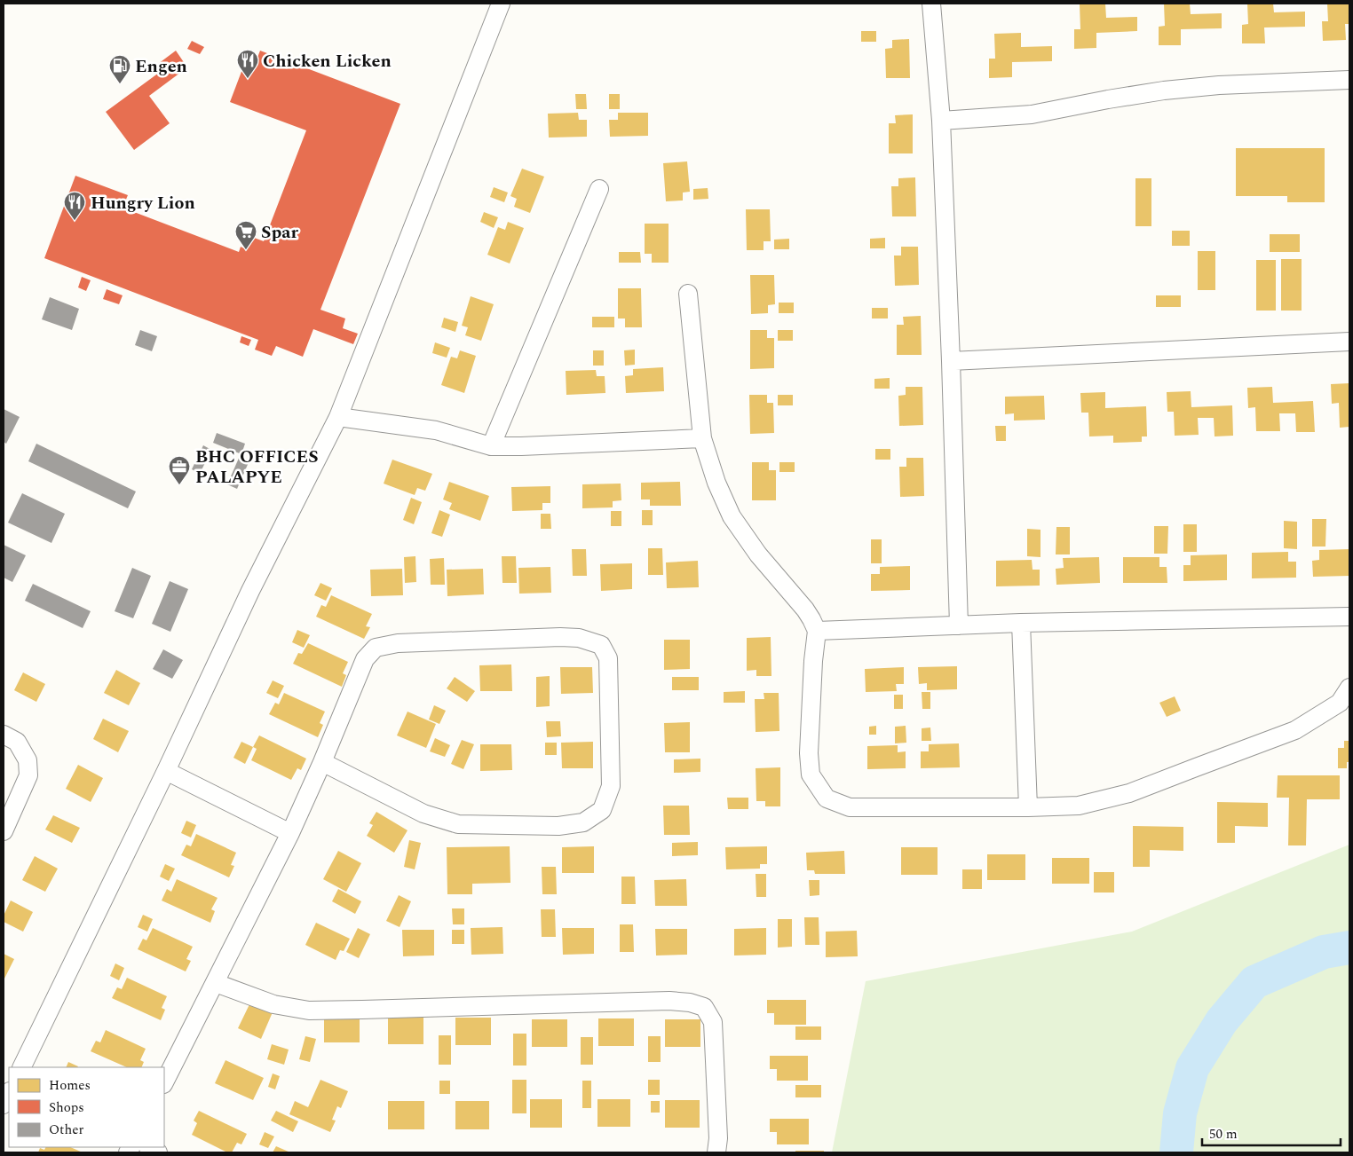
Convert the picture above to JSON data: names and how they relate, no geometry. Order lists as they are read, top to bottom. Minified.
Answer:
{"places":{"restaurant":["Chicken Licken","Hungry Lion"],"fuel station":["Engen"],"supermarket":["Spar"],"office":["BHC OFFICES PALAPYE"]},"legend":["Homes","Shops","Other"],"scale_bar":"50 m"}
